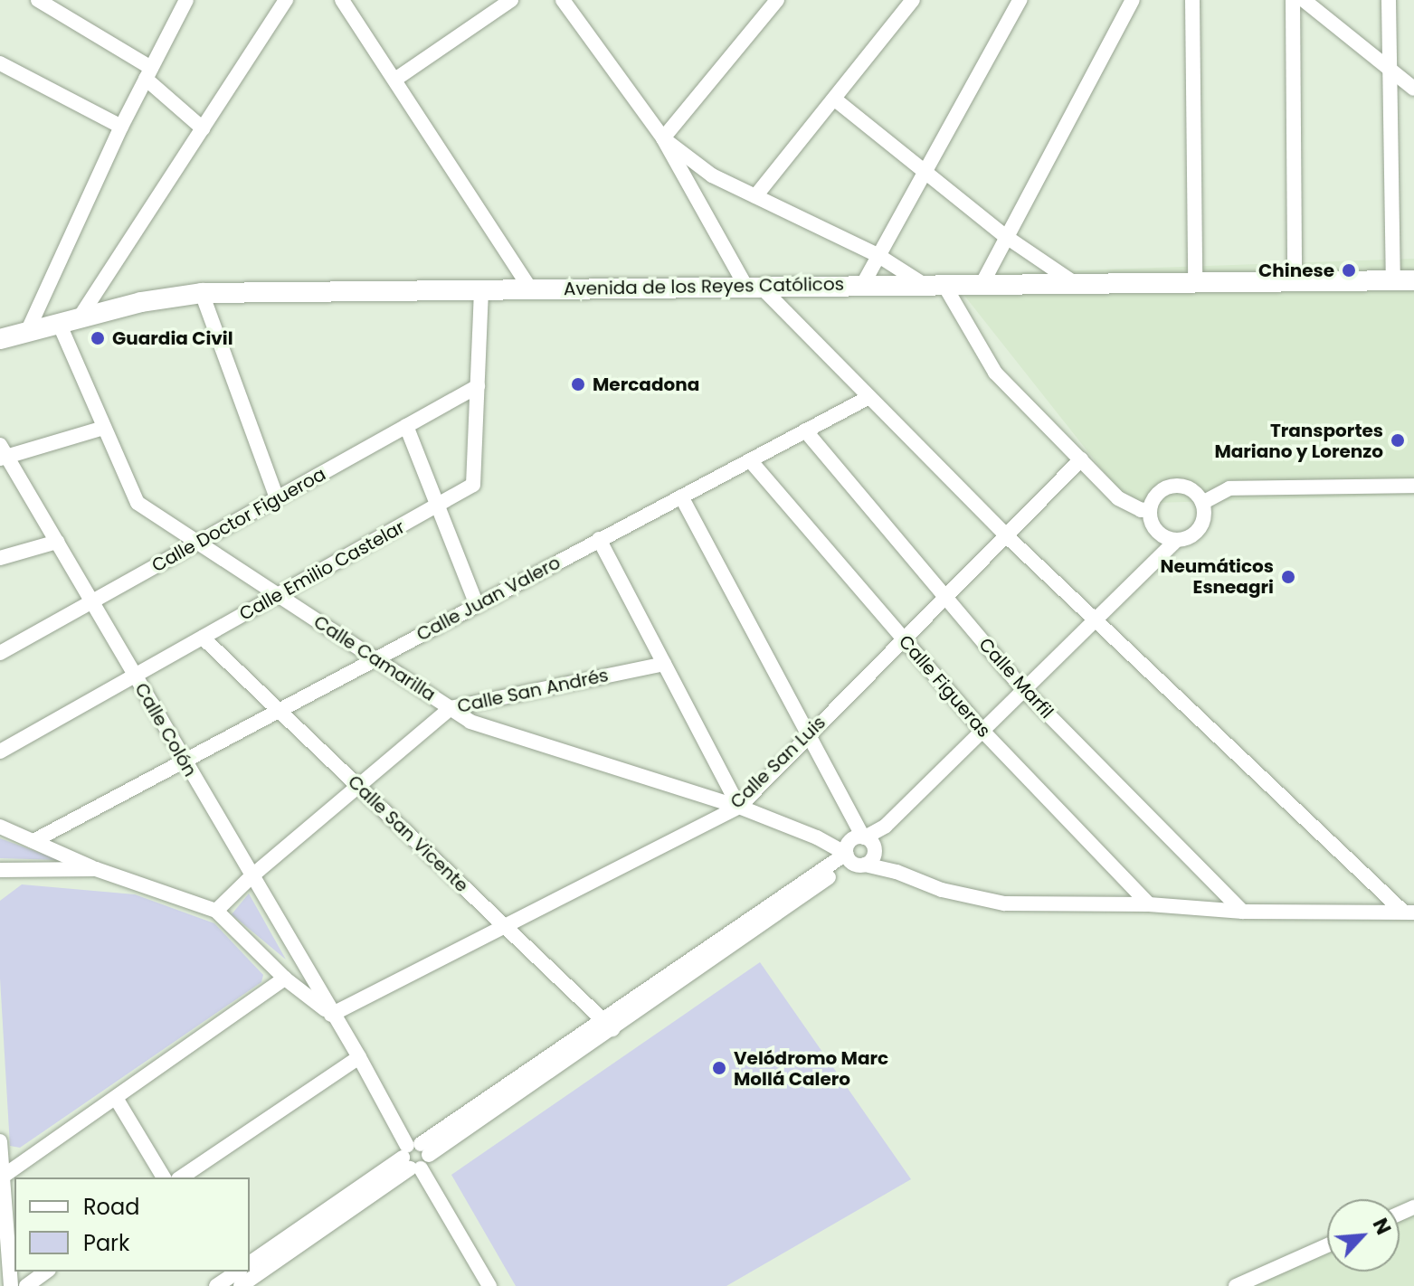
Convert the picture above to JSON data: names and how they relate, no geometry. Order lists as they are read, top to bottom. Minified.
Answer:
{"streets":{"street":["Avenida de los Reyes Católicos","Calle Doctor Figueroa","Calle Emilio Castelar","Calle Juan Valero","Calle Camarilla","Calle Marfil","Calle Figueras","Calle San Andrés","Calle Colón","Calle San Luis","Calle San Vicente"]},"crossings":[["Avenida de los Reyes Católicos","Calle Emilio Castelar"],["Avenida de los Reyes Católicos","Calle Camarilla"],["Calle Doctor Figueroa","Calle Emilio Castelar"],["Calle Doctor Figueroa","Calle Camarilla"],["Calle Doctor Figueroa","Calle Colón"],["Calle Emilio Castelar","Calle Camarilla"],["Calle Emilio Castelar","Calle Colón"],["Calle Emilio Castelar","Calle San Vicente"],["Calle Juan Valero","Calle Camarilla"],["Calle Juan Valero","Calle Marfil"],["Calle Juan Valero","Calle Figueras"],["Calle Juan Valero","Calle Colón"],["Calle Juan Valero","Calle San Vicente"],["Calle Camarilla","Calle San Andrés"],["Calle Camarilla","Calle San Luis"],["Calle Marfil","Calle San Luis"],["Calle Figueras","Calle San Luis"],["Calle San Andrés","Calle Colón"],["Calle San Andrés","Calle San Vicente"],["Calle Colón","Calle San Luis"],["Calle San Luis","Calle San Vicente"]],"places":["Chinese","Guardia Civil","Mercadona","Transportes Mariano y Lorenzo","Neumáticos Esneagri","Velódromo Marc Mollá Calero"],"legend":["Road","Park"],"north":"top right"}
